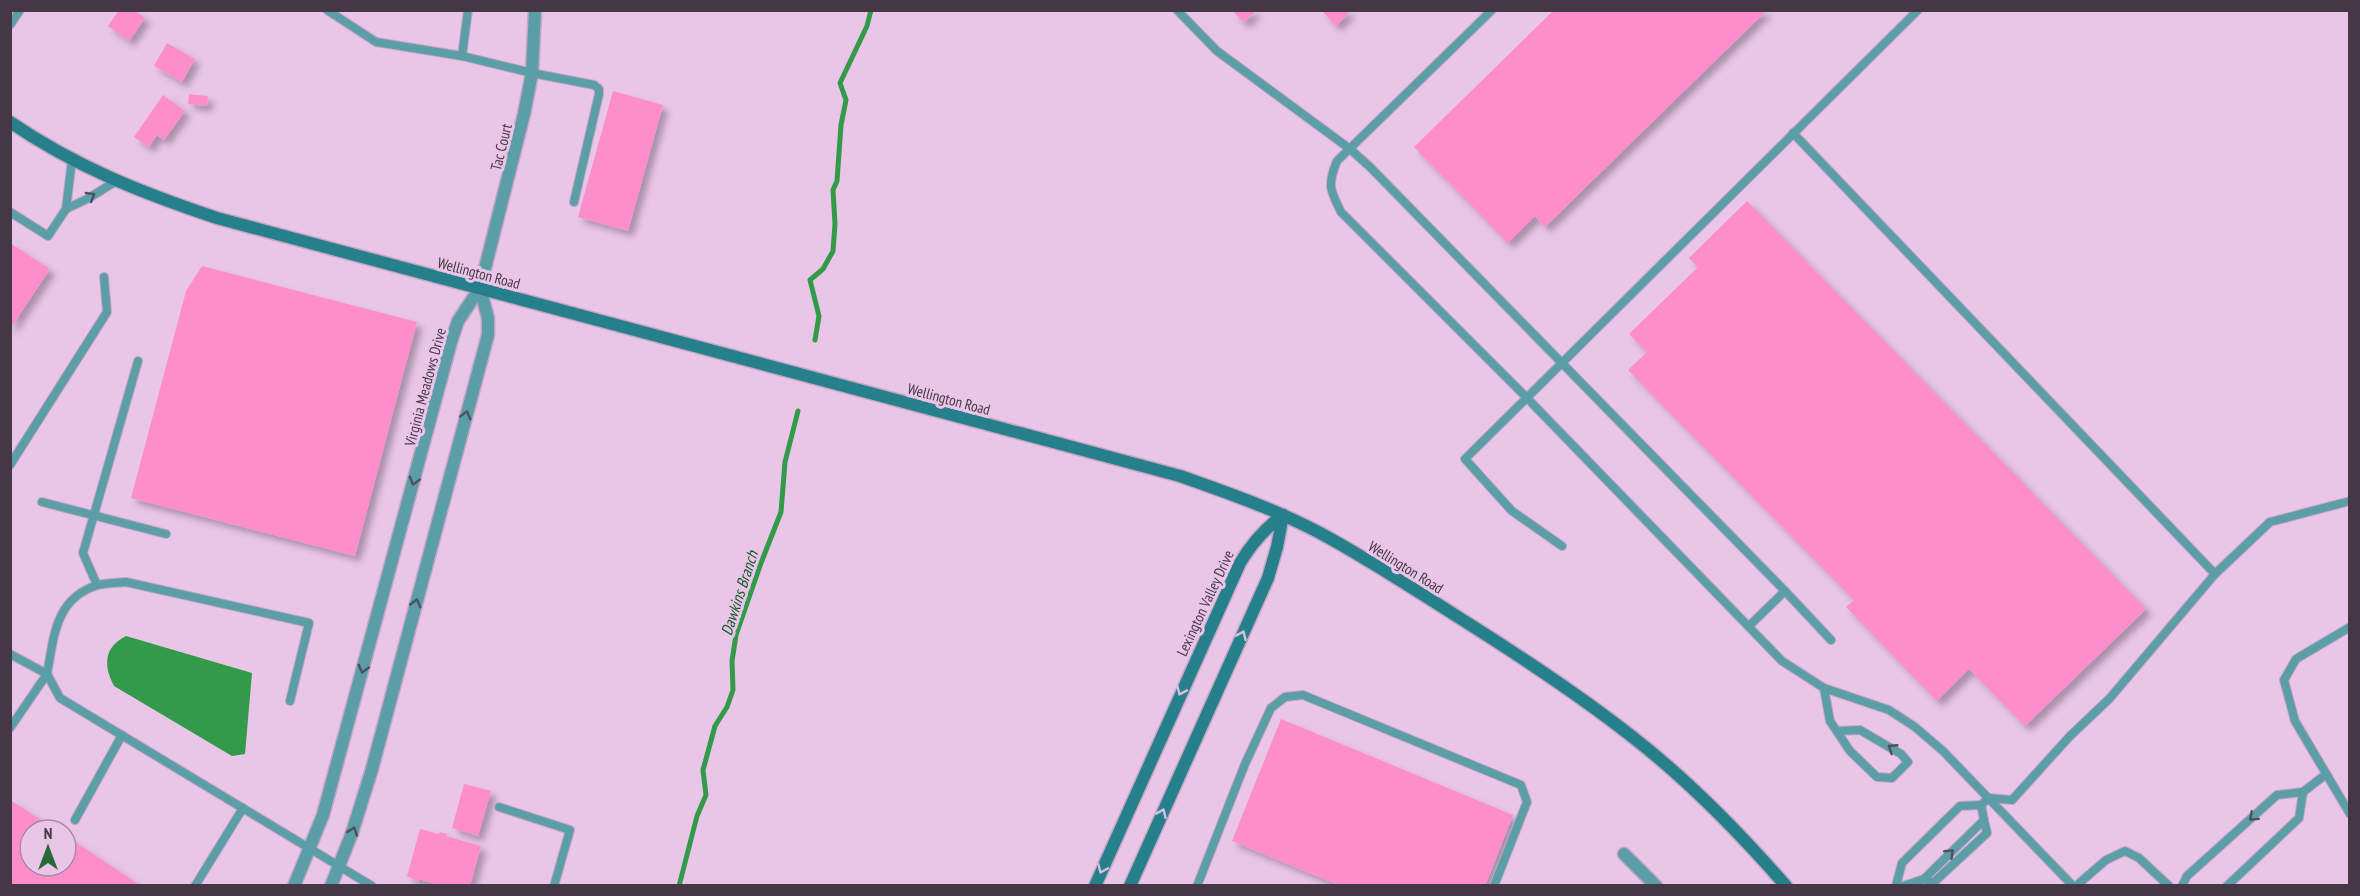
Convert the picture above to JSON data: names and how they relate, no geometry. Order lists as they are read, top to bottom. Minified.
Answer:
{"streets":{"main road":["Wellington Road","Lexington Valley Drive"],"street":["Tac Court","Virginia Meadows Drive"]},"crossings":[["Tac Court","Wellington Road"],["Tac Court","Virginia Meadows Drive"],["Wellington Road","Virginia Meadows Drive"],["Wellington Road","Lexington Valley Drive"]],"water":["Dawkins Branch"],"north":"top"}
